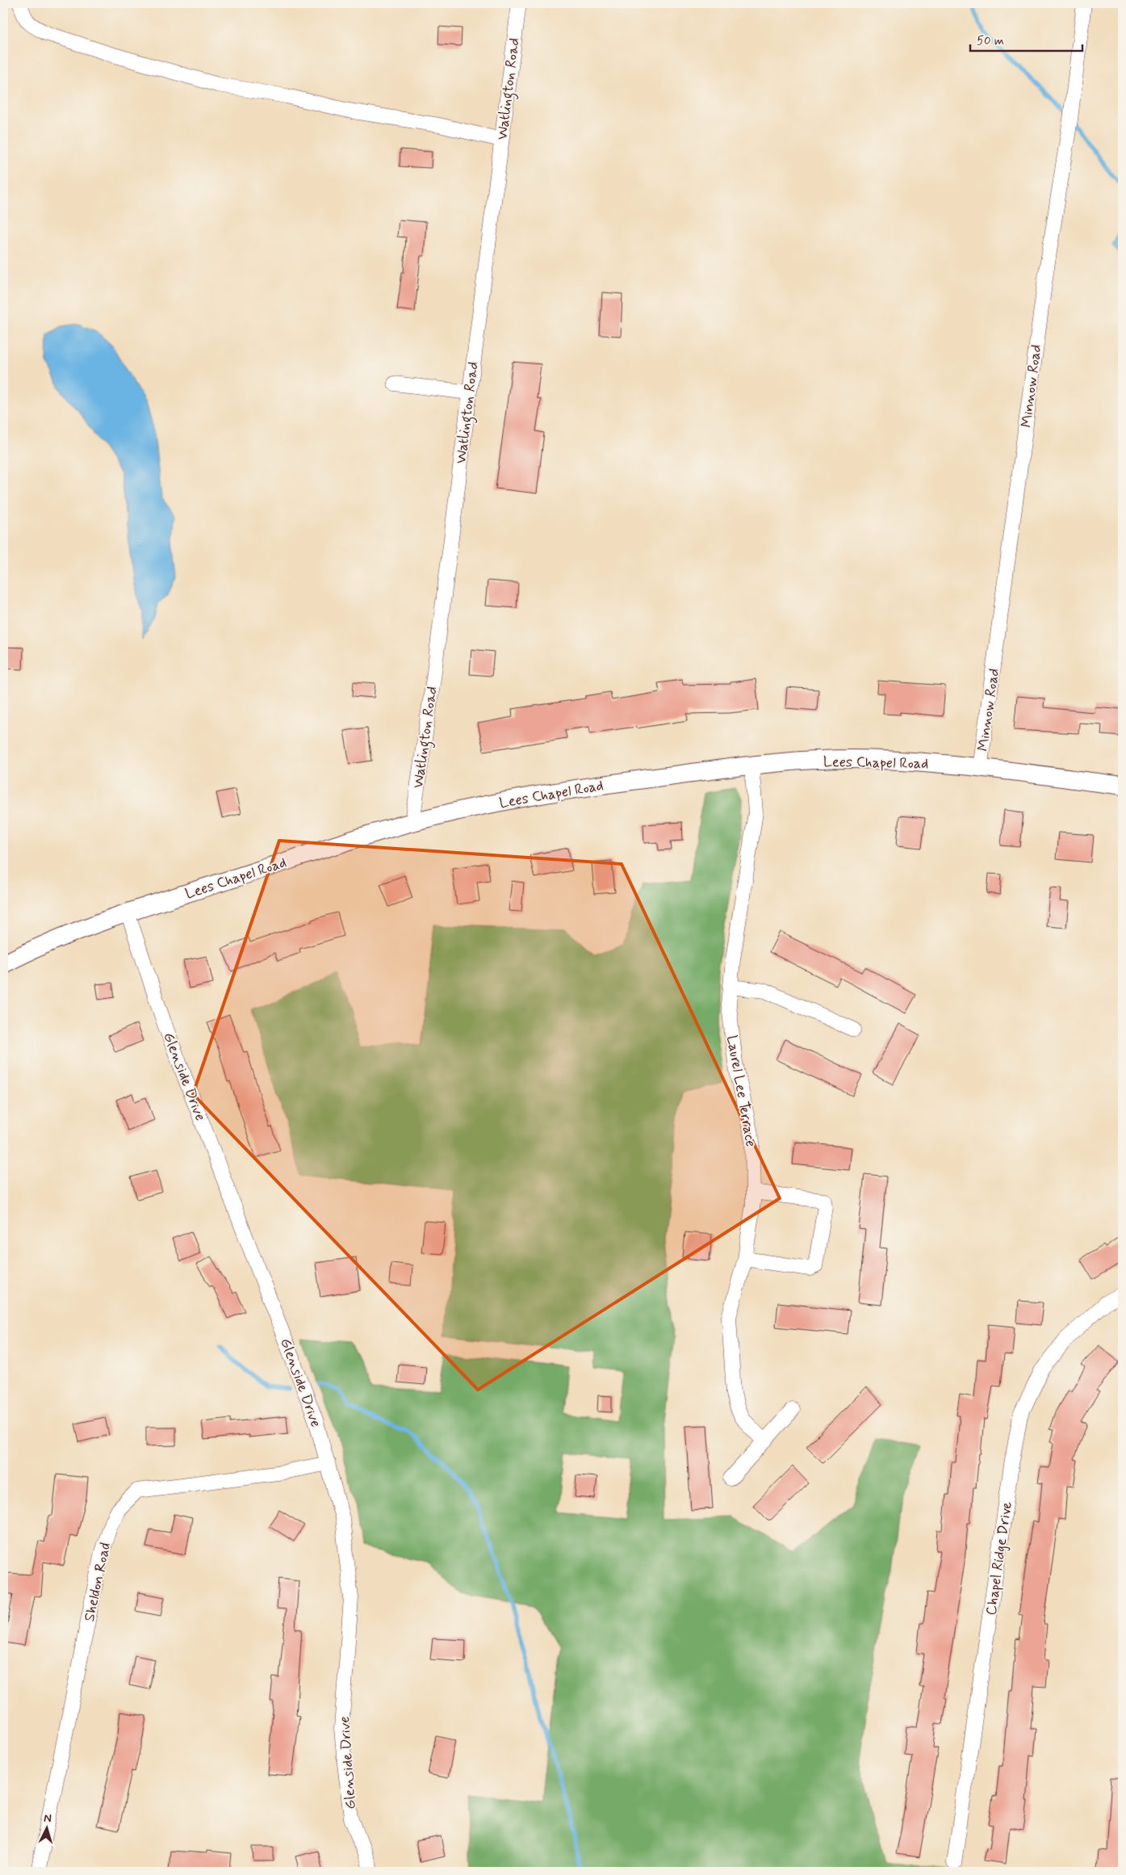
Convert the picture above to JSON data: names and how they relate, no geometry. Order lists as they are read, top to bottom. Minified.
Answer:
{"streets":{"main road":["Lees Chapel Road"],"street":["Watlington Road","Minnow Road","Glenside Drive","Laurel Lee Terrace","Chapel Ridge Drive","Sheldon Road"]},"crossings":[["Watlington Road","Lees Chapel Road"],["Minnow Road","Lees Chapel Road"],["Lees Chapel Road","Glenside Drive"],["Lees Chapel Road","Laurel Lee Terrace"],["Glenside Drive","Sheldon Road"]],"scale_bar":"50 m","north":"top"}
